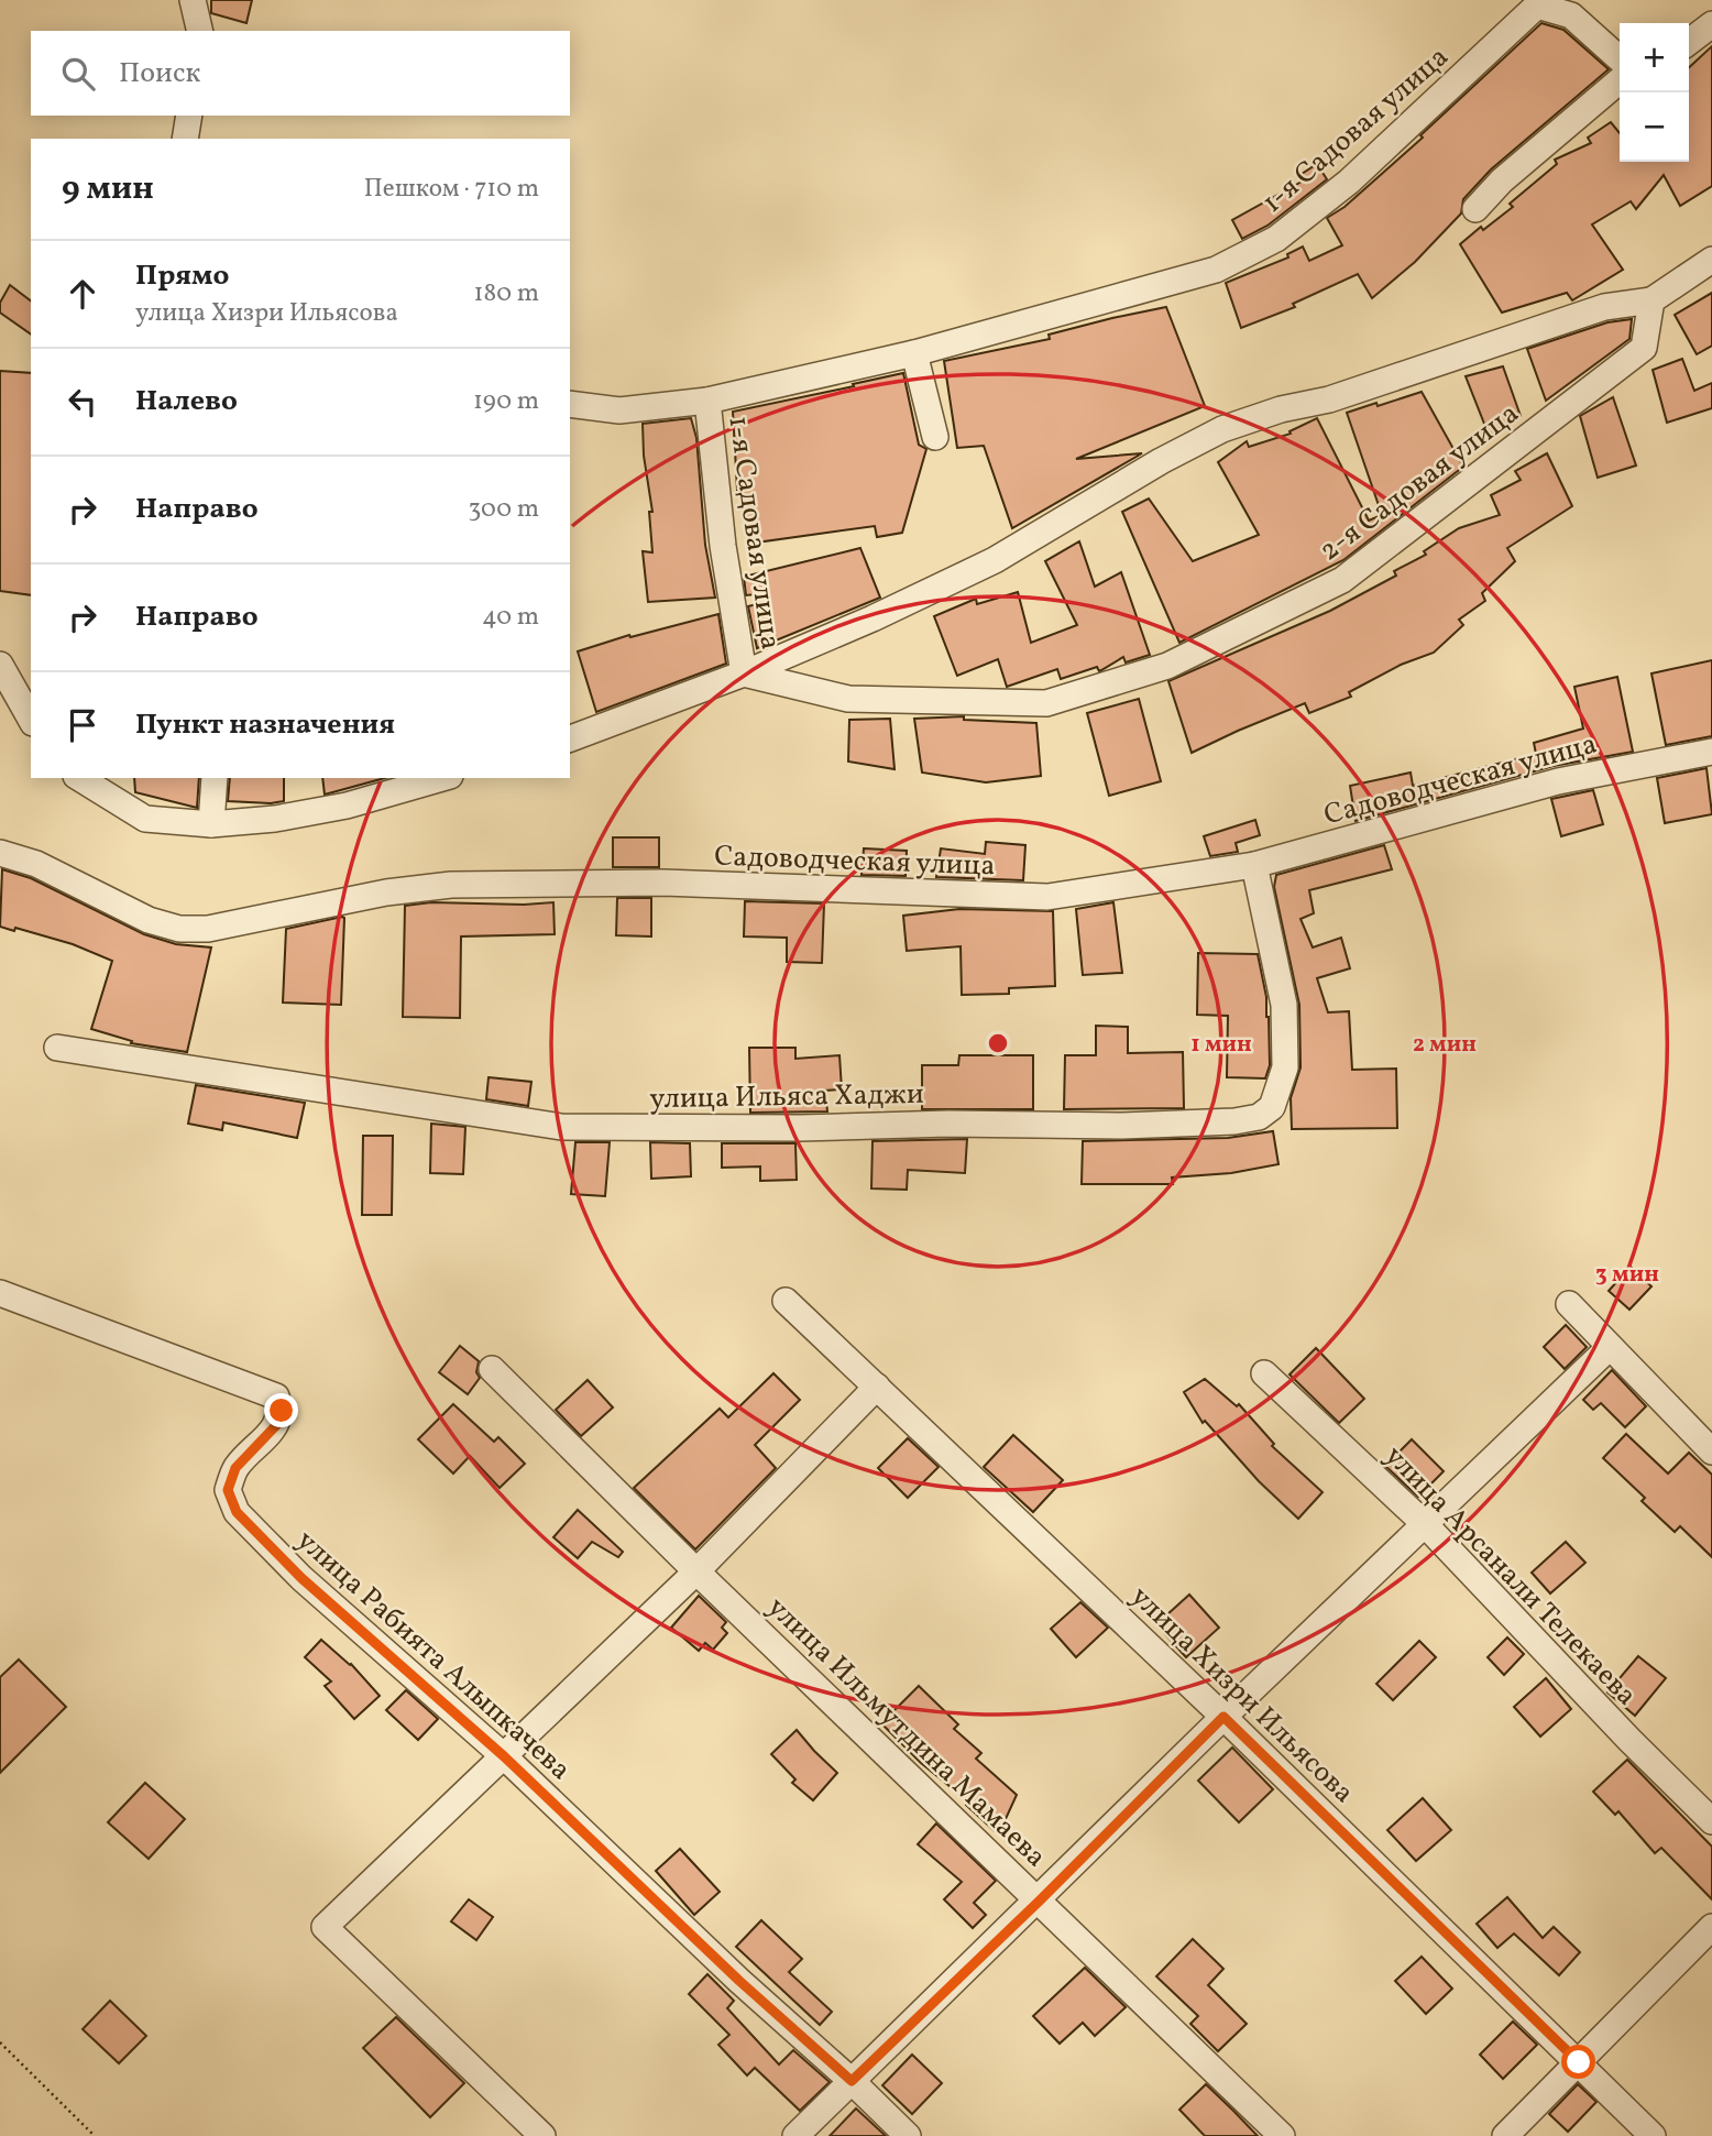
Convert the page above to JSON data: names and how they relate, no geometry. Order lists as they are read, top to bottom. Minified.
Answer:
{"streets":{"street":["1-я Садовая улица","2-я Садовая улица","Садоводческая улица","улица Ильяса Хаджи","улица Арсанали Телекаева","улица Рабията Алыпкачева","улица Хизри Ильясова","улица Ильмутдина Мамаева"]},"crossings":[["1-я Садовая улица","2-я Садовая улица"],["Садоводческая улица","улица Ильяса Хаджи"]],"page":{"map_buttons":["+","−"],"search":"Поиск","heading":["9 мин","Пешком · 710 m"],"list":[["Прямо","улица Хизри Ильясова","180 m"],["Налево","190 m"],["Направо","300 m"],["Направо","40 m"],"Пункт назначения"]},"rings":["1 мин","2 мин","3 мин"]}
